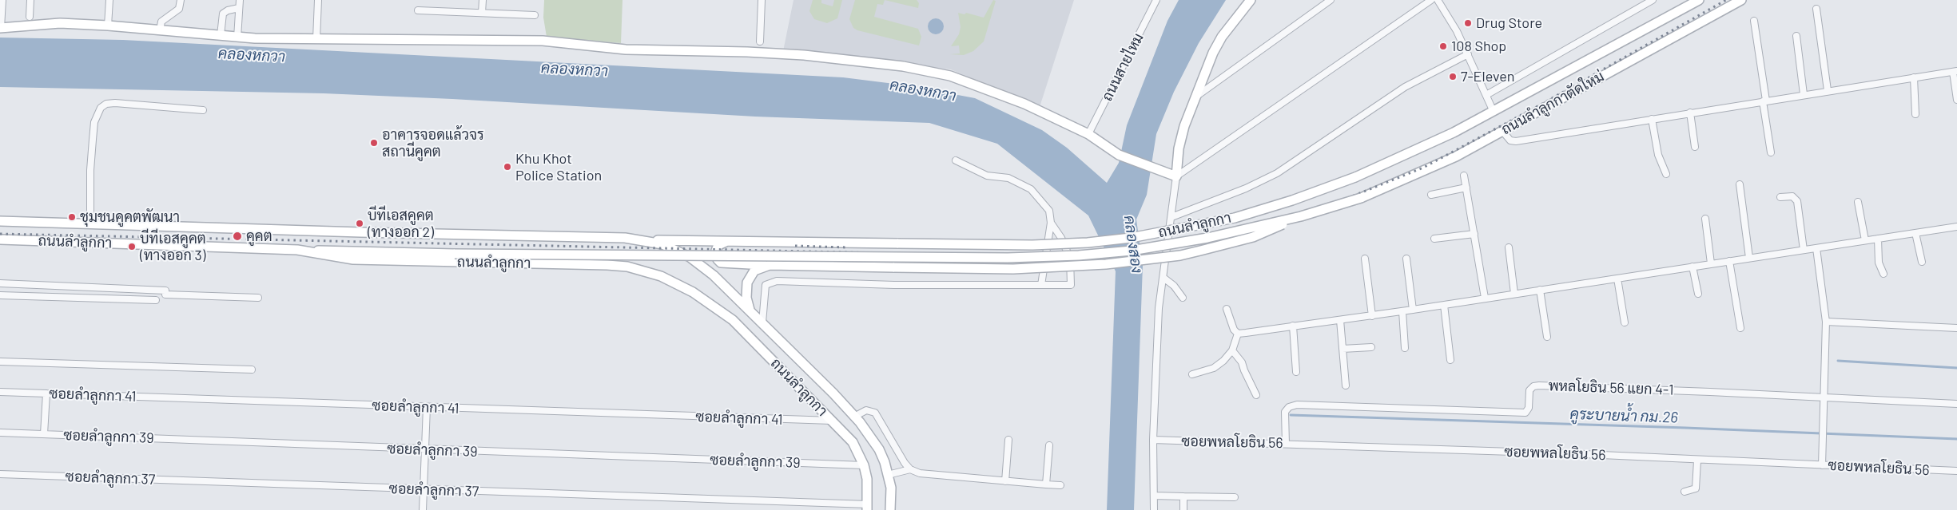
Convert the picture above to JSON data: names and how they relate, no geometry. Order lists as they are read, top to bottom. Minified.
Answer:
{"streets":{"main road":["ถนนลำลูกกาตัดใหม่","ถนนลำลูกกา"],"street":["ถนนสายไหม","พหลโยธิน 56 แยก 4-1","ซอยลำลูกกา 41","ซอยลำลูกกา 39","ซอยพหลโยธิน 56","ซอยลำลูกกา 37"]},"crossings":[["ถนนลำลูกกาตัดใหม่","ถนนลำลูกกา"],["ถนนลำลูกกา","ซอยลำลูกกา 41"],["ถนนลำลูกกา","ซอยลำลูกกา 39"],["ถนนลำลูกกา","ซอยลำลูกกา 37"],["พหลโยธิน 56 แยก 4-1","ซอยพหลโยธิน 56"]],"water":["คลองหกวา","คลองสอง","คูระบายน้ำ กม.26"],"places":["Drug Store","108 Shop","7-Eleven","อาคารจอดแล้วจร สถานีคูคต","Khu Khot Police Station","ชุมชนคูคตพัฒนา","บีทีเอสคูคต (ทางออก 2)","คูคต","บีทีเอสคูคต (ทางออก 3)"]}
